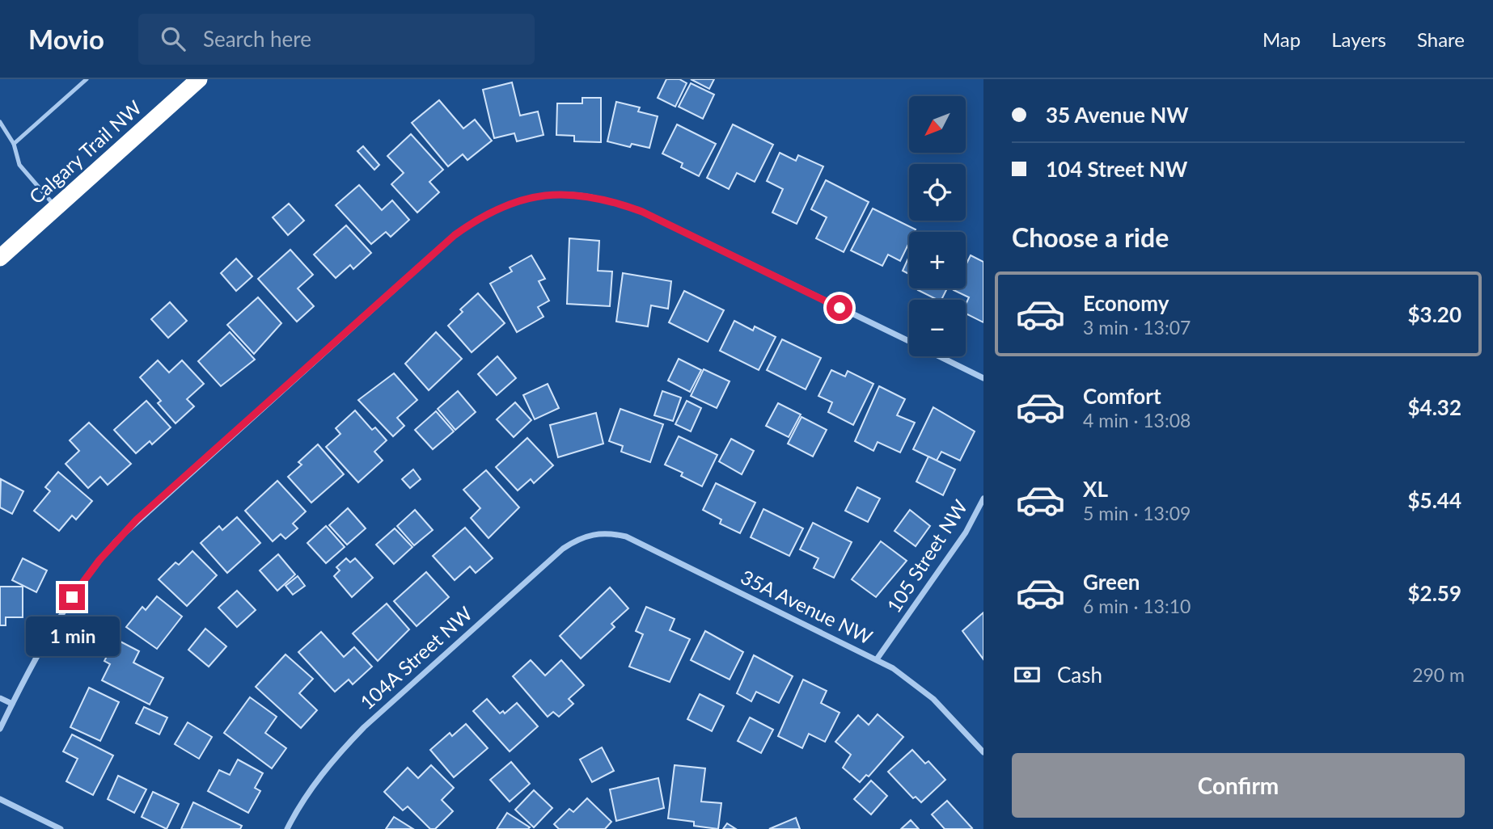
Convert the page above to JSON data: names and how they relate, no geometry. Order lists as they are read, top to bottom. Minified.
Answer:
{"streets":{"highway":["Calgary Trail NW"],"street":["105 Street NW","35A Avenue NW","104A Street NW"]},"crossings":[["105 Street NW","35A Avenue NW"],["35A Avenue NW","104A Street NW"]],"north":"bottom left","page":{"header":"Movio","search":"Search here","nav":["Map","Layers","Share"],"banner":["35 Avenue NW","104 Street NW"],"map_buttons":["+","−"],"heading":"Choose a ride","list":[{"name":"Economy","note":"3 min · 13:07","value":"$3.20"},{"name":"Comfort","note":"4 min · 13:08","value":"$4.32"},{"name":"XL","note":"5 min · 13:09","value":"$5.44"},{"name":"Green","note":"6 min · 13:10","value":"$2.59"}],"bubble":"1 min","pay":["Cash","290 m"],"buttons":"Confirm"}}
